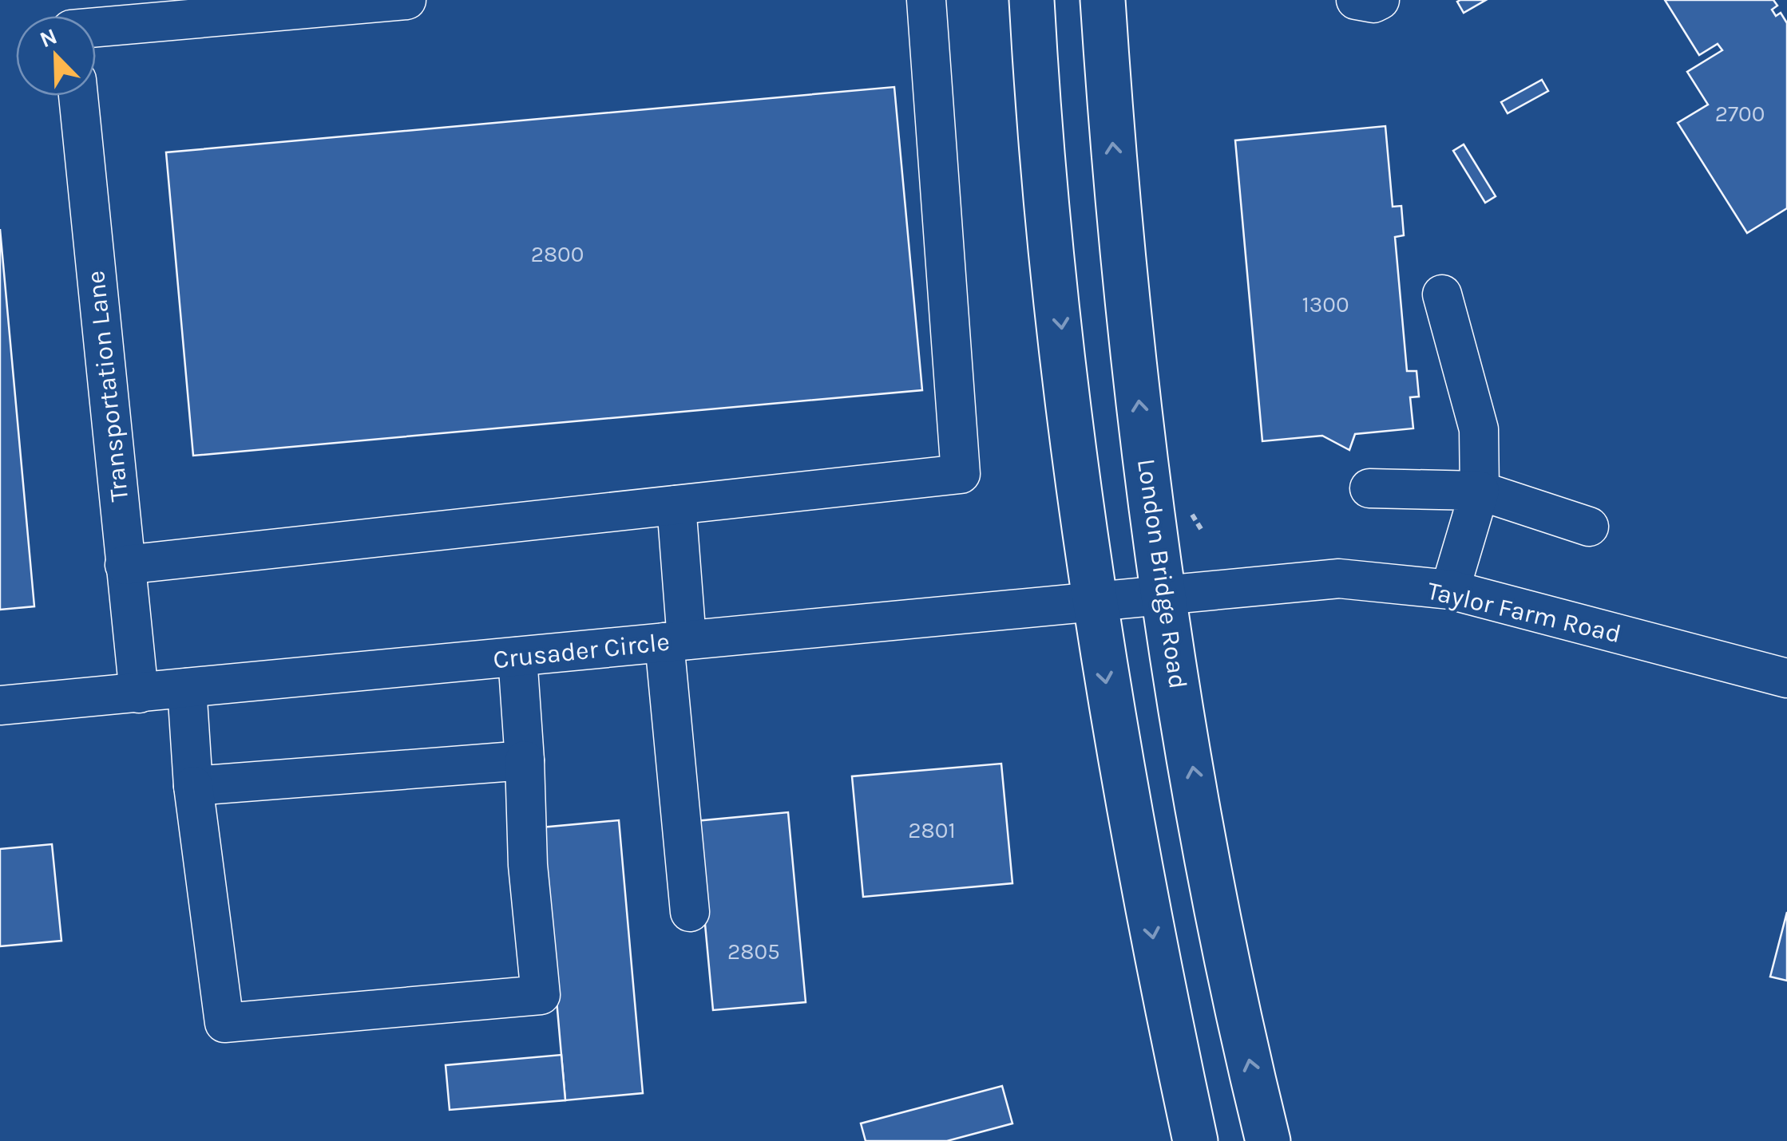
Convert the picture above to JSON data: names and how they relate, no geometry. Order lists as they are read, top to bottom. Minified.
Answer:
{"streets":{"main road":["London Bridge Road"],"street":["Transportation Lane","Taylor Farm Road","Crusader Circle"]},"crossings":[["Transportation Lane","Crusader Circle"],["London Bridge Road","Taylor Farm Road"],["London Bridge Road","Crusader Circle"],["Taylor Farm Road","Crusader Circle"]],"house_numbers":["2700","2800","1300","2801","2805"],"north":"top left"}
